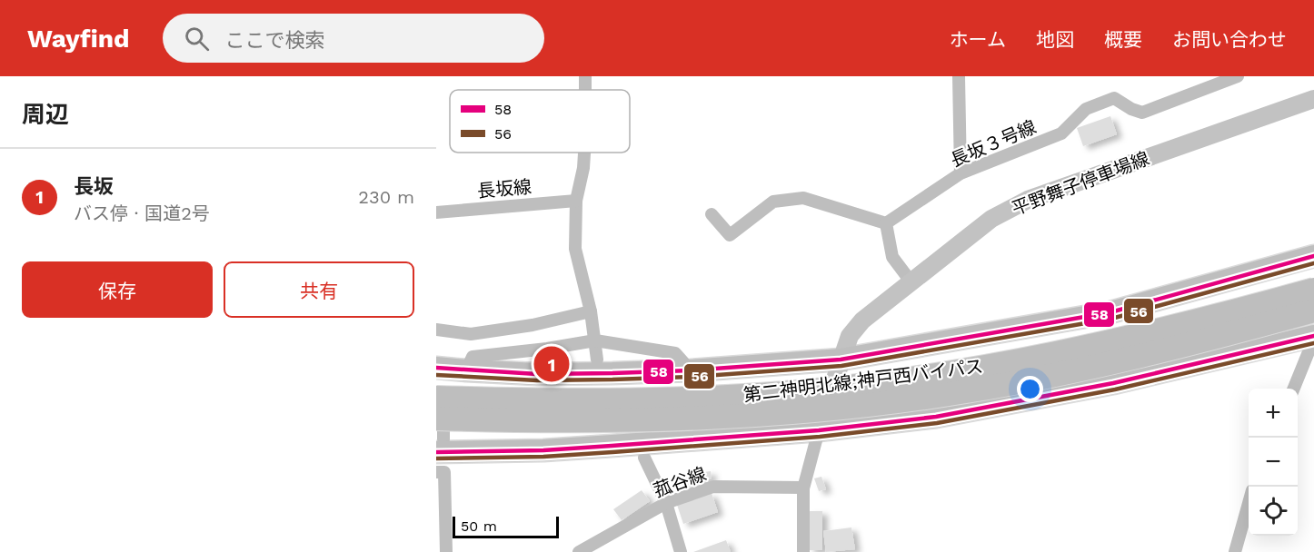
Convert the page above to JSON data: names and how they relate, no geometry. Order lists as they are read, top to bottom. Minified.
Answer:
{"streets":{"highway":["第二神明北線;神戸西バイパス"],"main road":["平野舞子停車場線"],"street":["長坂３号線","長坂線","菰谷線"]},"lines":["transit line 58","transit line 56"],"legend":["58","56"],"scale_bar":"50 m","page":{"header":"Wayfind","search":"ここで検索","nav":["ホーム","地図","概要","お問い合わせ"],"heading":"周辺","list":[{"mark":"1","name":"長坂","note":"バス停 · 国道2号","value":"230 m"}],"buttons":["保存","共有"],"pins":"1","map_buttons":["+","−"],"scale":"50 m"}}
